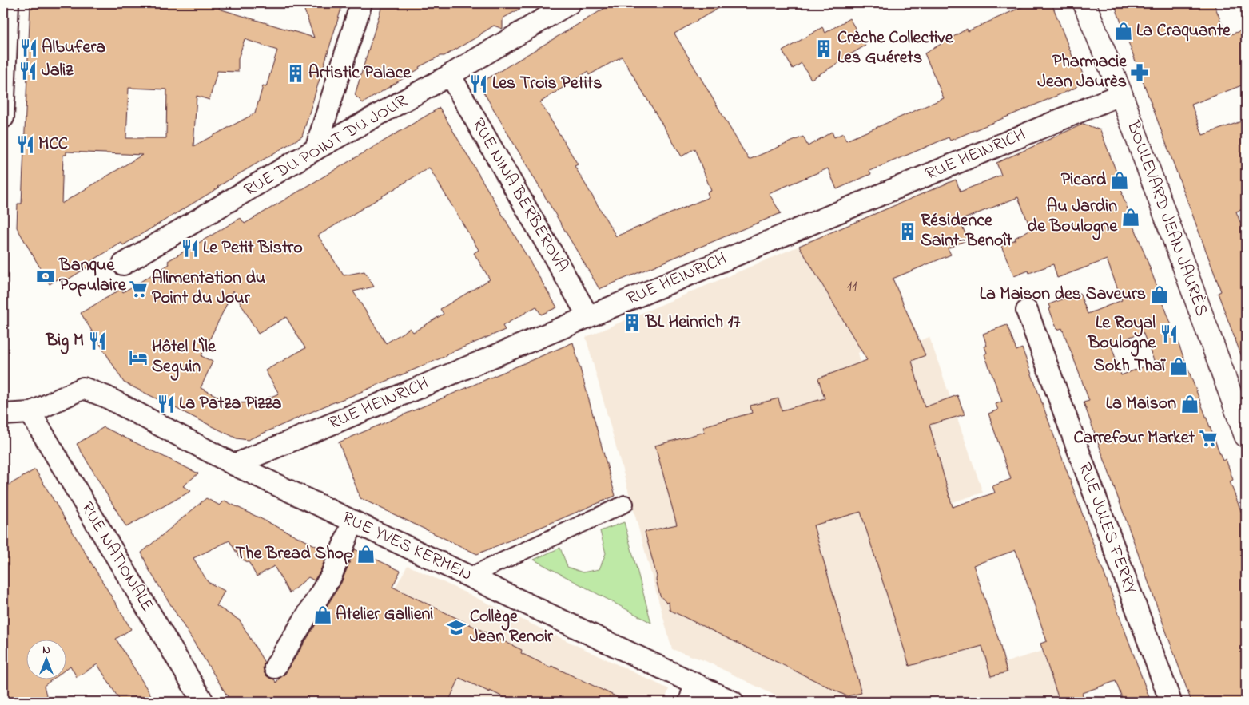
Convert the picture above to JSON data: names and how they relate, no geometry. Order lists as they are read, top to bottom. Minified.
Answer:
{"streets":{"street":["RUE DU POINT DU JOUR","RUE HEINRICH","RUE NINA BERBEROVA","BOULEVARD JEAN JAURÈS","RUE JULES FERRY","RUE YVES KERMEN","RUE NATIONALE"]},"crossings":[["RUE DU POINT DU JOUR","RUE NINA BERBEROVA"],["RUE HEINRICH","RUE NINA BERBEROVA"],["RUE HEINRICH","BOULEVARD JEAN JAURÈS"],["RUE HEINRICH","RUE YVES KERMEN"],["RUE YVES KERMEN","RUE NATIONALE"]],"places":{"shop":["La Craquante","Picard","Au Jardin de Boulogne","La Maison des Saveurs","Sokh Thaï","La Maison","The Bread Shop","Atelier Gallieni"],"restaurant":["Albufera","Jaliz","Les Trois Petits","MCC","Le Petit Bistro","Le Royal Boulogne","Big M","La Patza Pizza"],"building":["Crèche Collective Les Guérets","Artistic Palace","Résidence Saint-Benoît","BL Heinrich 17"],"pharmacy":["Pharmacie Jean Jaurès"],"bank":["Banque Populaire"],"supermarket":["Alimentation du Point du Jour","Carrefour Market"],"hotel":["Hôtel L'Île Seguin"],"school or university":["Collège Jean Renoir"]},"house_numbers":["11"],"north":"top"}
